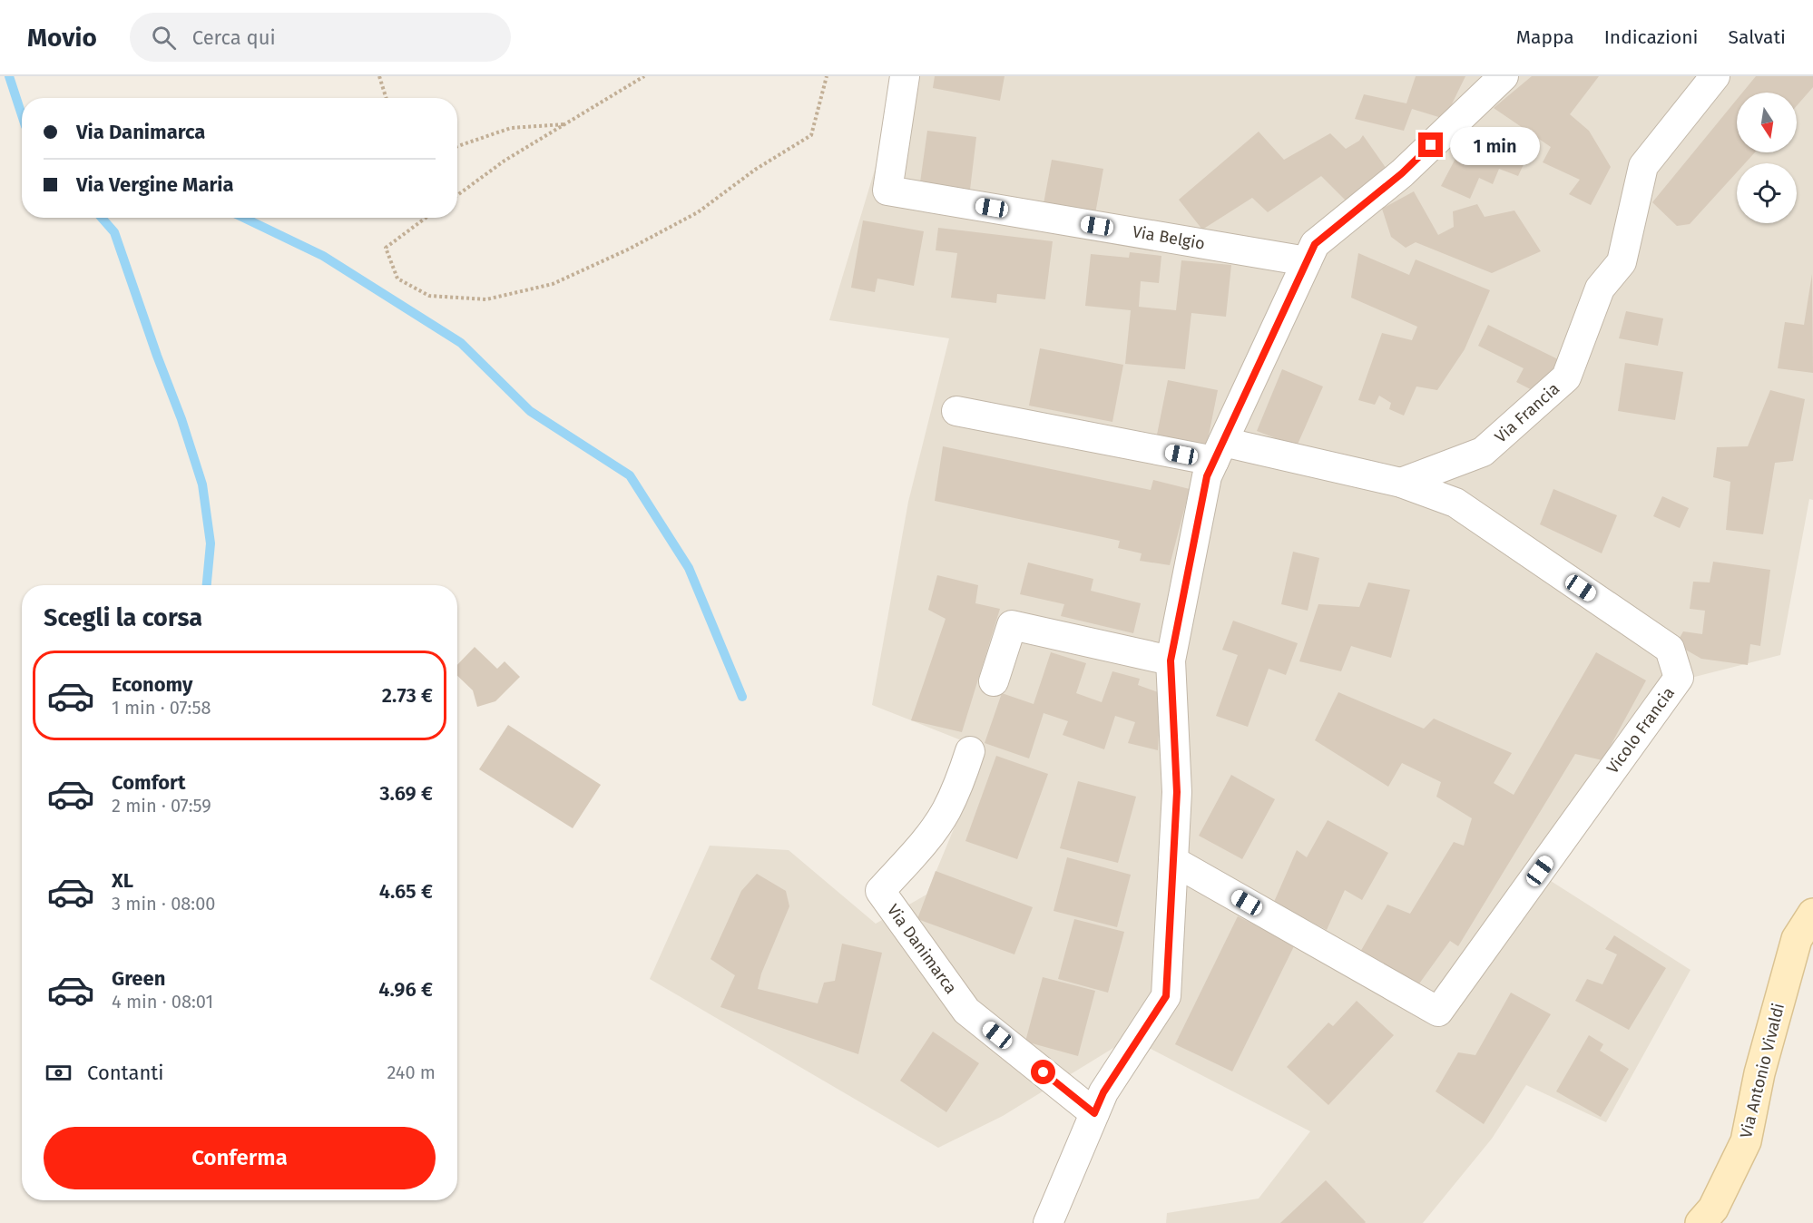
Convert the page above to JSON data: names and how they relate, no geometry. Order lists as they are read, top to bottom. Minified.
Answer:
{"streets":{"main road":["Via Antonio Vivaldi"],"street":["Via Belgio","Via Francia","Vicolo Francia","Via Danimarca"]},"crossings":[["Via Francia","Vicolo Francia"]],"north":"bottom","page":{"header":"Movio","search":"Cerca qui","nav":["Mappa","Indicazioni","Salvati"],"banner":["Via Danimarca","Via Vergine Maria"],"bubble":"1 min","heading":"Scegli la corsa","list":[{"name":"Economy","note":"1 min · 07:58","value":"2.73 €"},{"name":"Comfort","note":"2 min · 07:59","value":"3.69 €"},{"name":"XL","note":"3 min · 08:00","value":"4.65 €"},{"name":"Green","note":"4 min · 08:01","value":"4.96 €"}],"pay":["Contanti","240 m"],"buttons":"Conferma"}}
